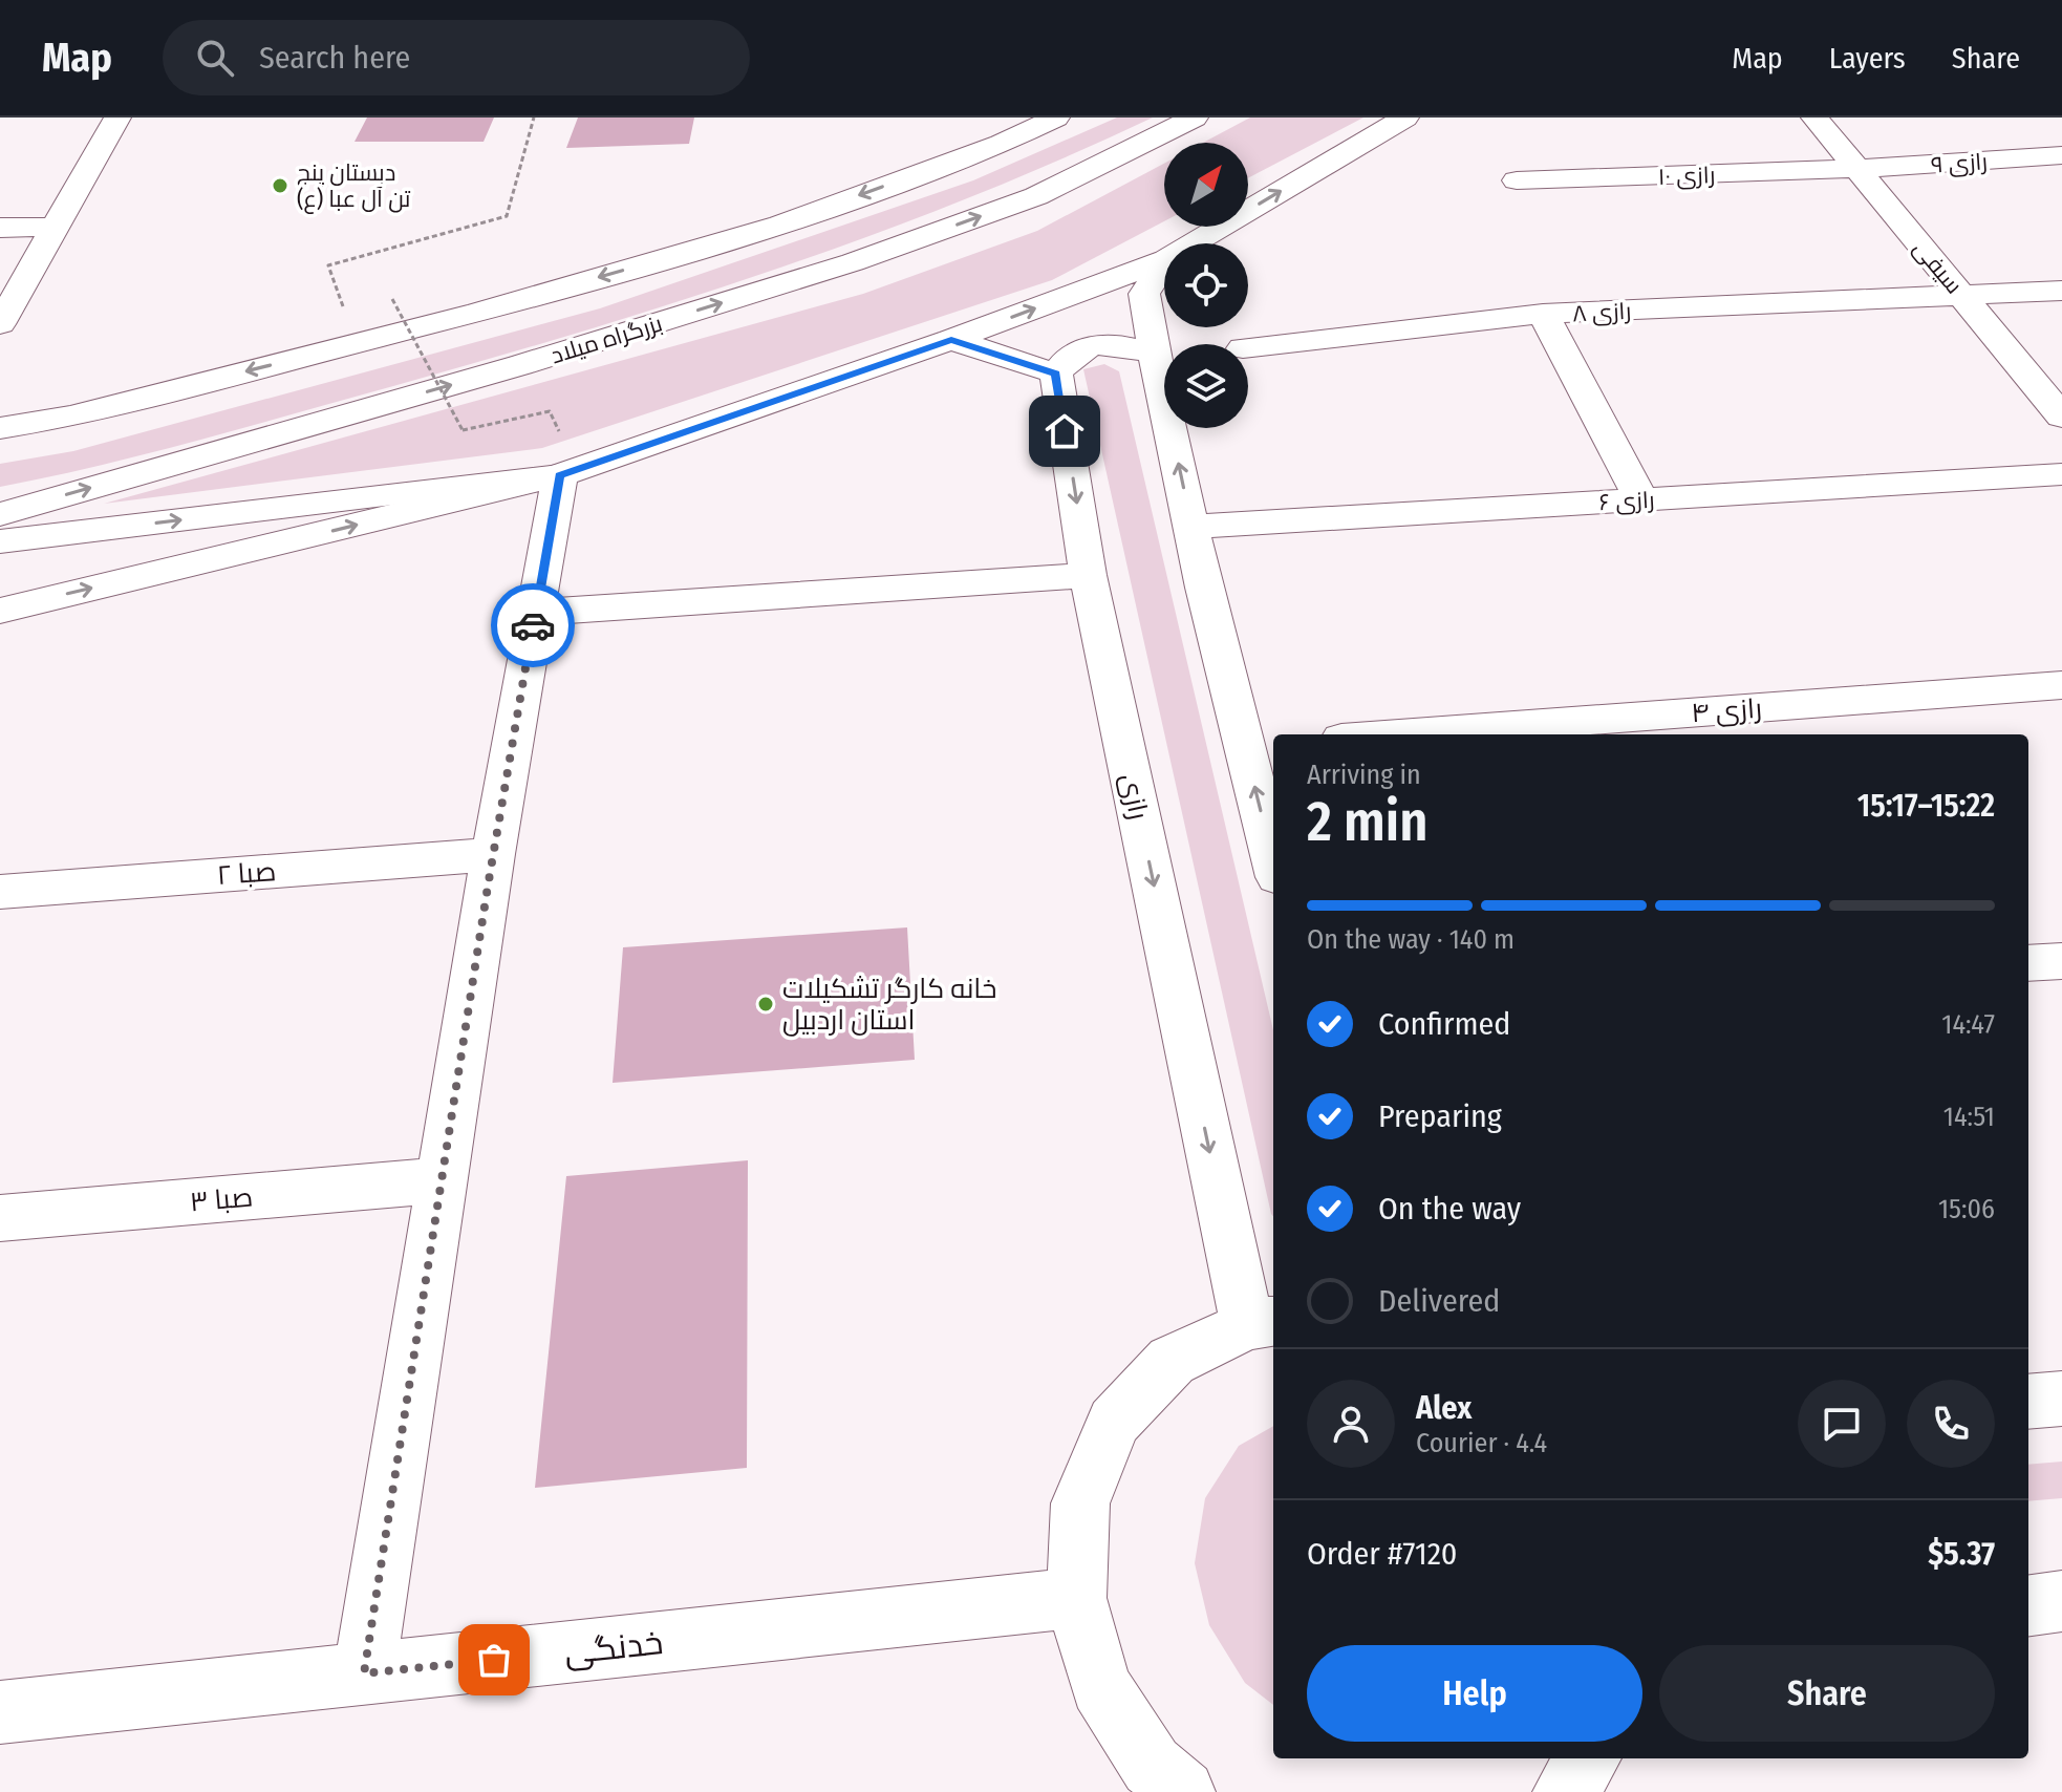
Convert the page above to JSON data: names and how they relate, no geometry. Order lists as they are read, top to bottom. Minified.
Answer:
{"streets":{"main road":["رازی ۹","رازی ۱۰","سیفی","رازی ۸","بزرگراه میلاد","رازی ۶","رازی ۴","رازی","صبا ۲","صبا ۳","خدنگی"]},"crossings":[["رازی ۹","رازی ۱۰"],["رازی ۹","سیفی"],["رازی ۱۰","سیفی"],["سیفی","رازی ۸"]],"places":["دبستان پنج تن آل عبا (ع)","خانه کارگر تشکیلات استان اردبیل"],"north":"top right","page":{"header":"Map","search":"Search here","nav":["Map","Layers","Share"],"heading":["2 min","Arriving in","15:17–15:22"],"panel":["Alex","Courier · 4.4","Order #7120","$5.37"],"bar":"On the way · 140 m","list":[["Confirmed","14:47"],["Preparing","14:51"],["On the way","15:06"],"Delivered"],"buttons":["Help","Share"]}}
